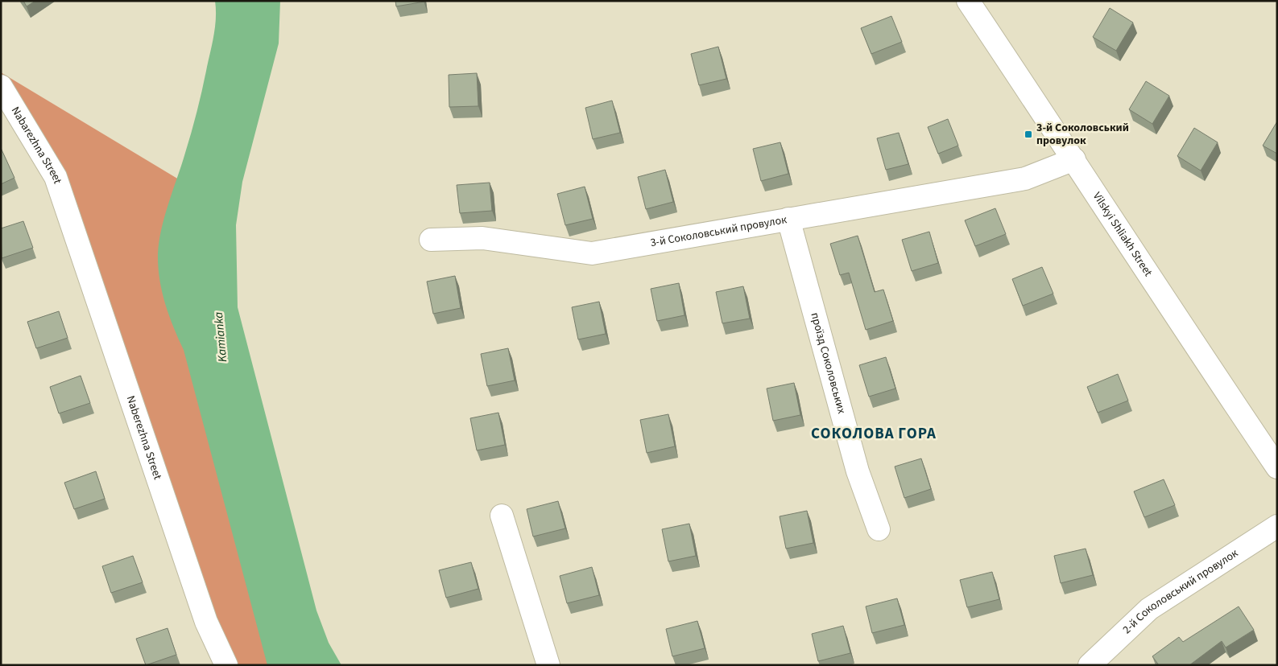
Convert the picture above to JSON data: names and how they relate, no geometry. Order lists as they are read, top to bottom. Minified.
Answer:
{"streets":{"street":["3-й Соколовський провулок","Vilskyi Shliakh Street","проїзд Соколовських","Naberezhna Street","2-й Соколовський провулок"]},"crossings":[["3-й Соколовський провулок","Vilskyi Shliakh Street"],["3-й Соколовський провулок","проїзд Соколовських"]],"districts":["СОКОЛОВА ГОРА"],"water":["Kamianka"],"places":{"transit":["3-й Соколовський провулок"]}}
